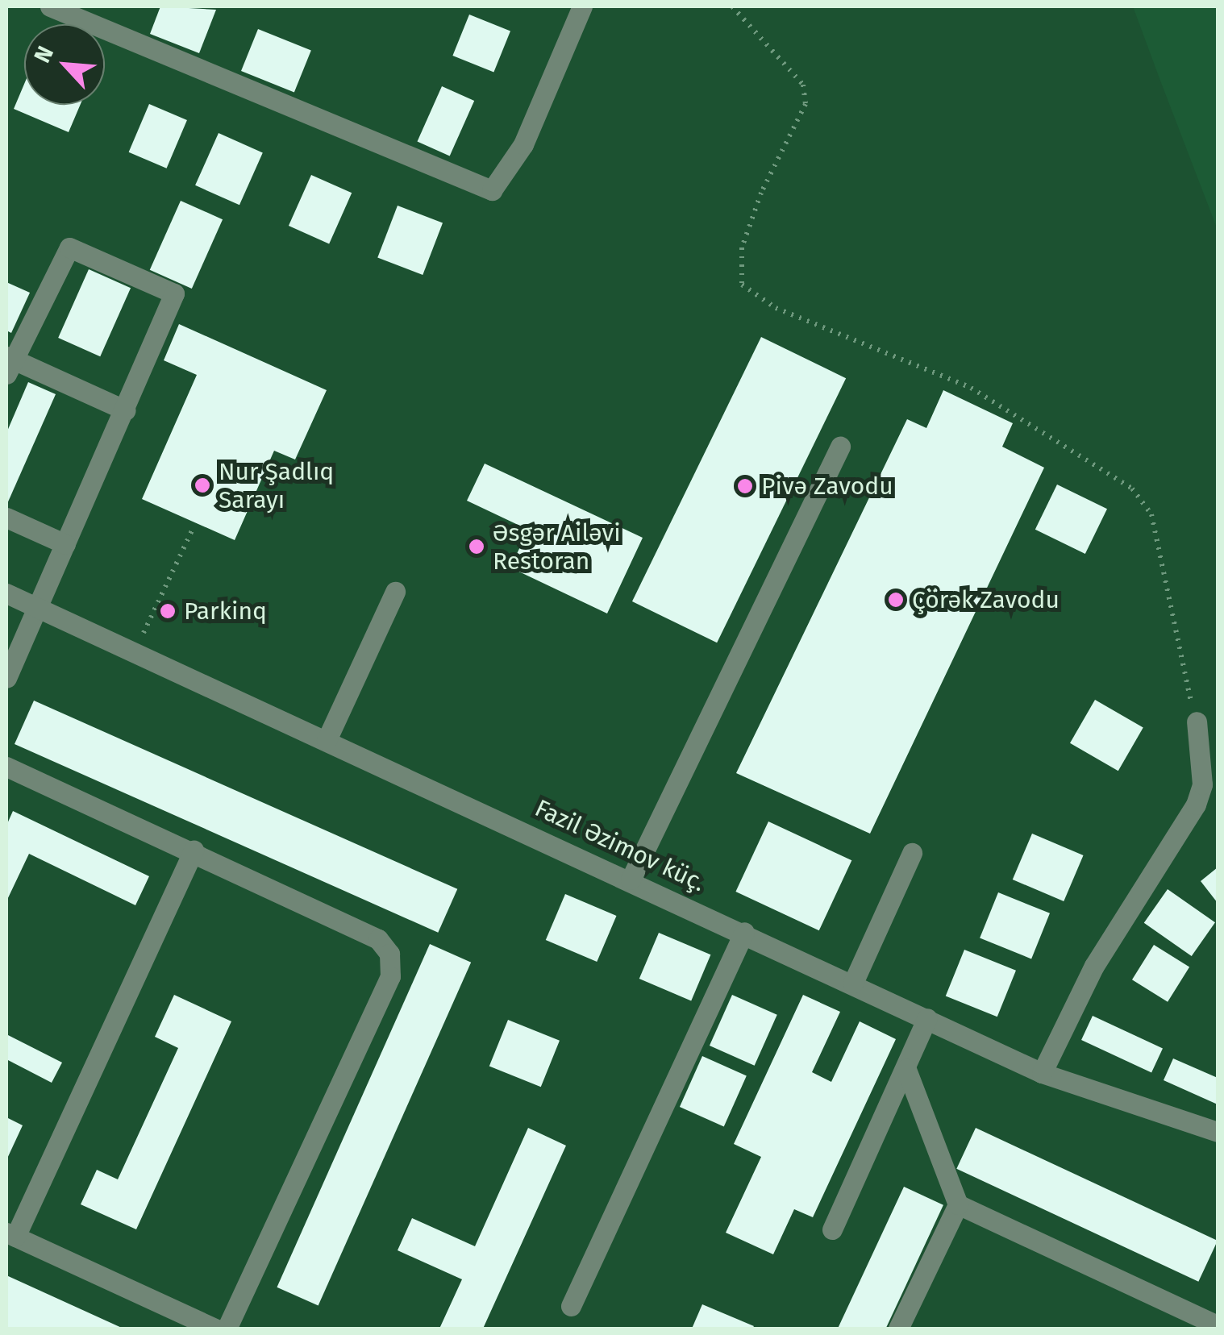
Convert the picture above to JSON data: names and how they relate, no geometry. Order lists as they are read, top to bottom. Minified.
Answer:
{"streets":{"street":["Fazil Əzimov küç."]},"places":["Nur Şadlıq Sarayı","Pivə Zavodu","Əsgər Ailəvi Restoran","Çörək Zavodu","Parkinq"],"north":"top left"}
